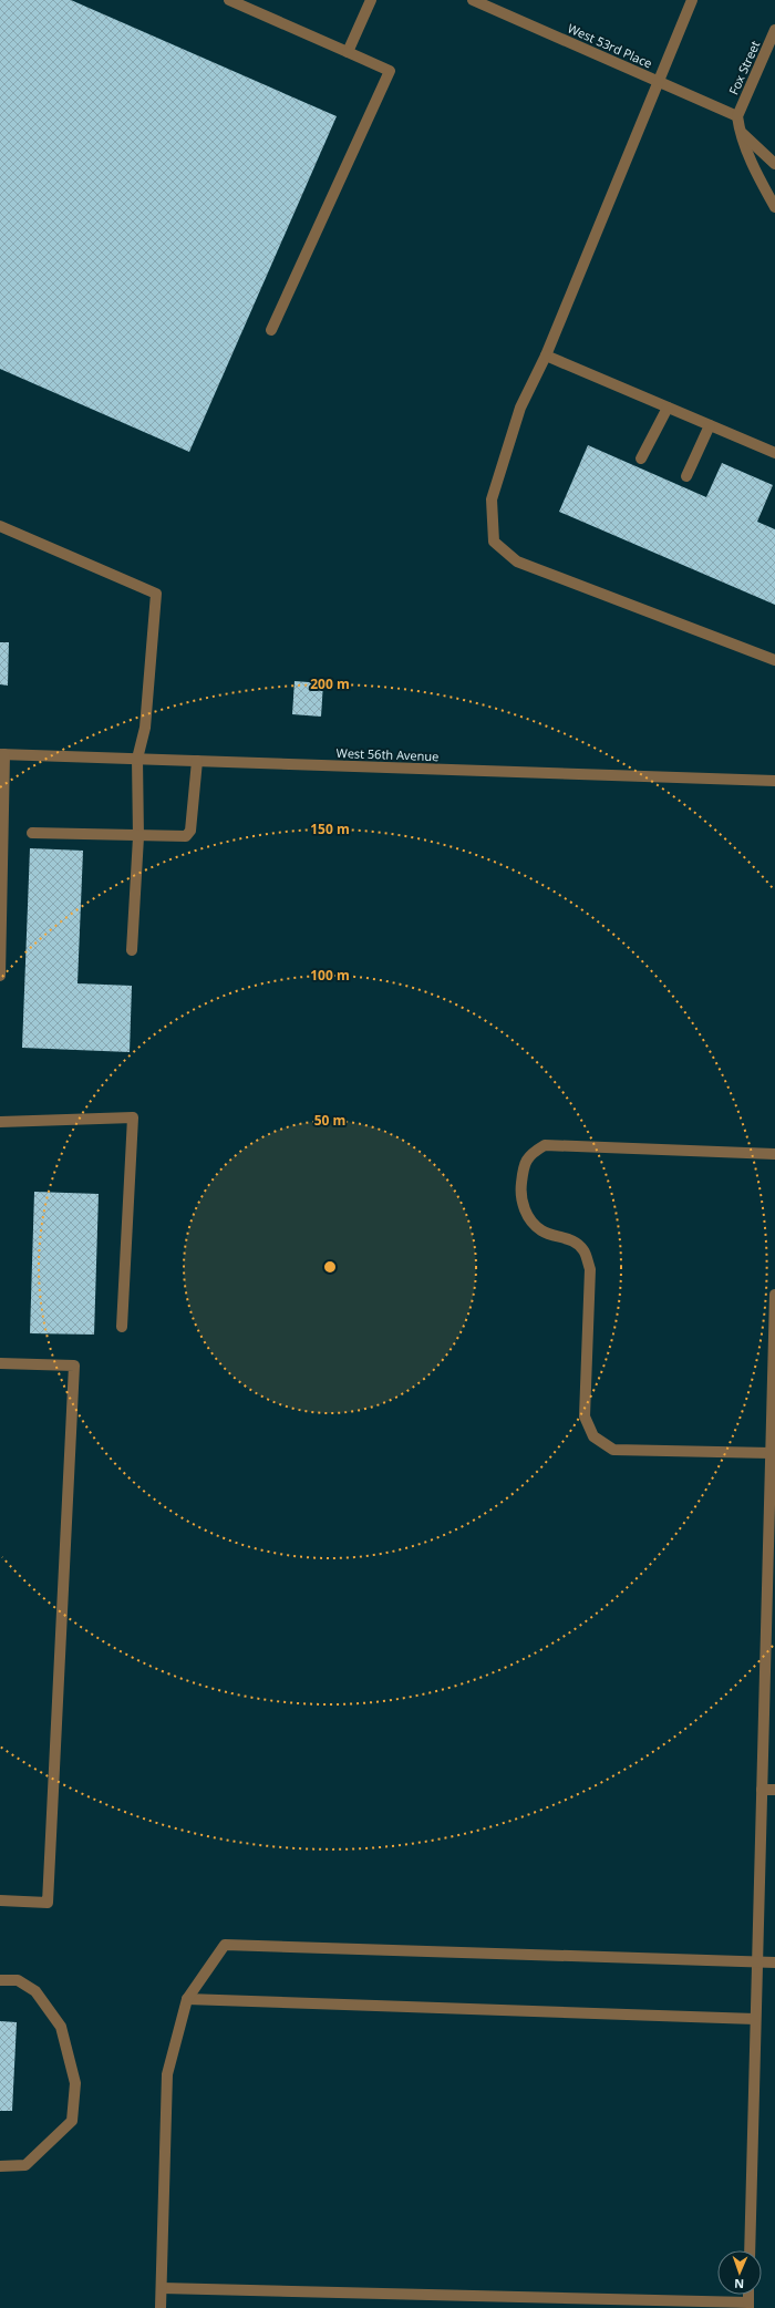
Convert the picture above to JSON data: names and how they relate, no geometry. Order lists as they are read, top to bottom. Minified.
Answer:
{"streets":{"street":["West 53rd Place","Fox Street","West 56th Avenue"]},"crossings":[["West 53rd Place","Fox Street"]],"north":"bottom","rings":["200 m","150 m","100 m","50 m"]}
